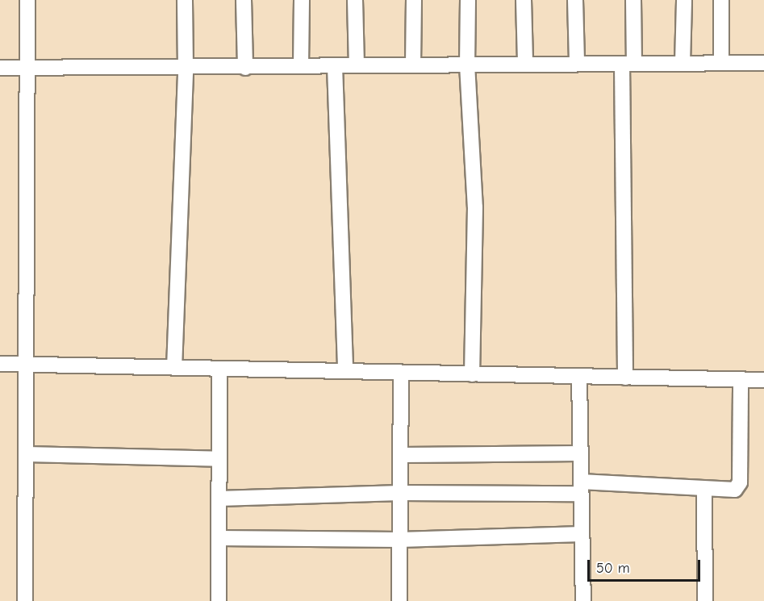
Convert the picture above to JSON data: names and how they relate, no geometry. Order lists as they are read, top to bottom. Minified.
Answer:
{"scale_bar":"50 m"}
